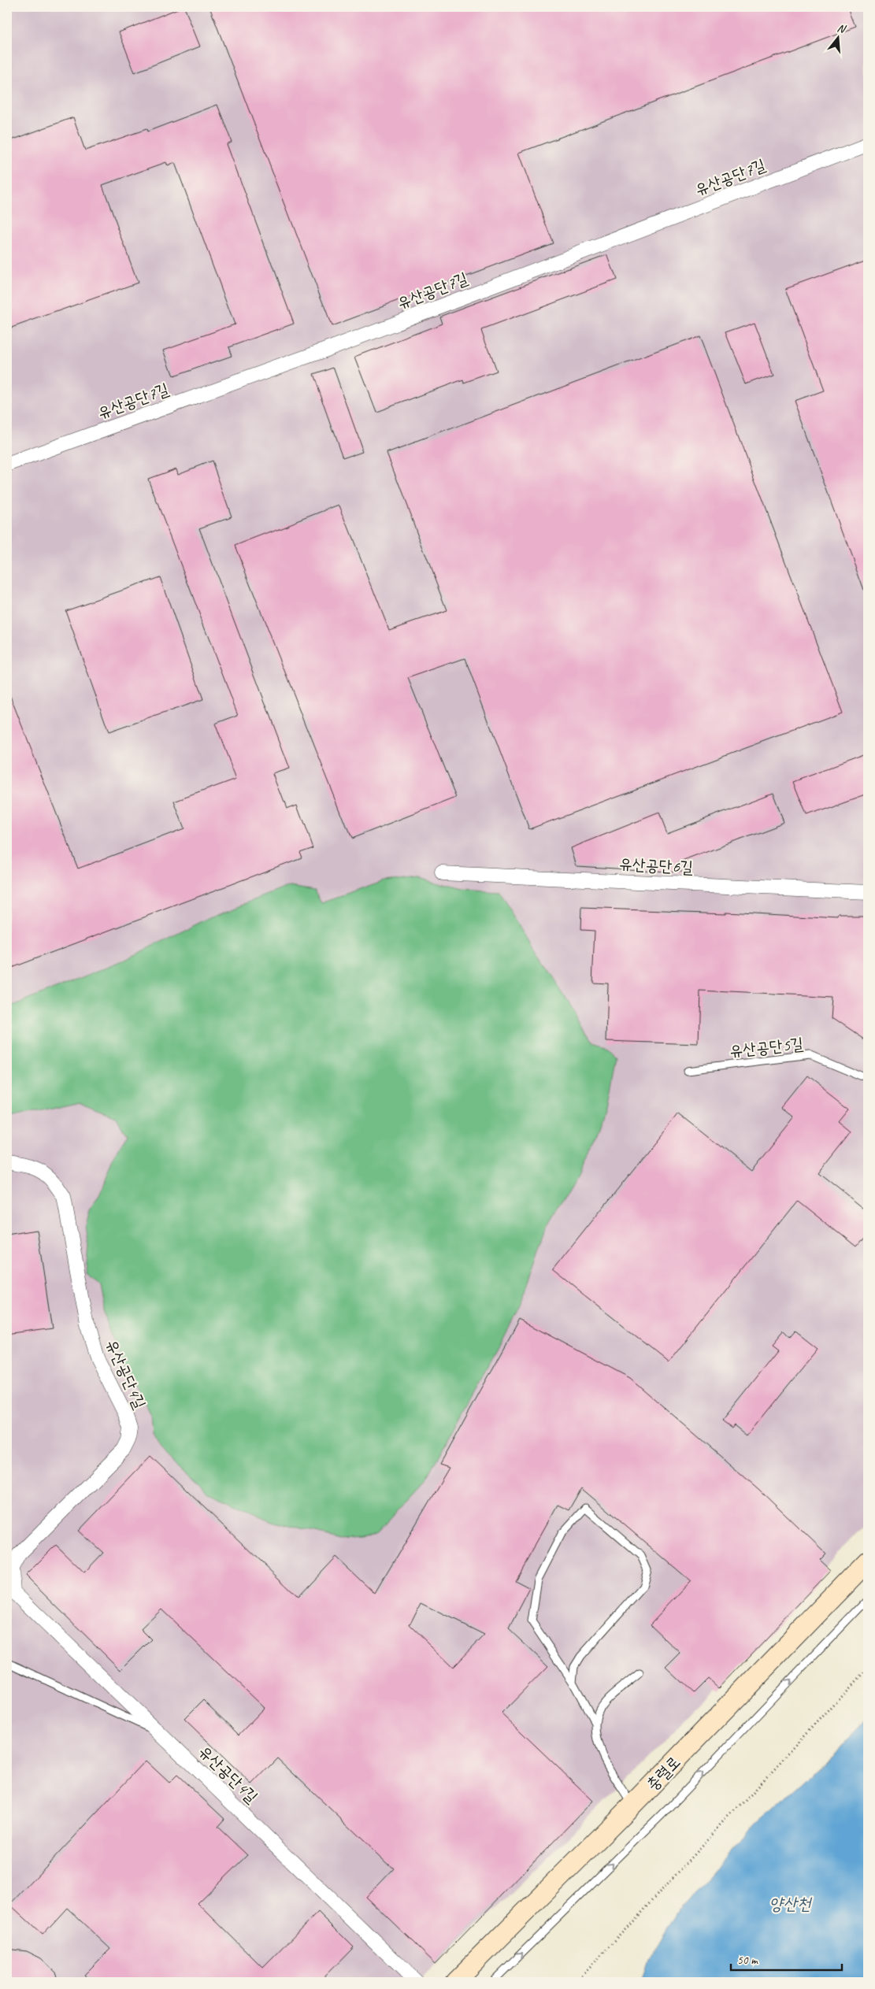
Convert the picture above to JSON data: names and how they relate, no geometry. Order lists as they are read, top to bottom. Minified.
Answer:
{"streets":{"main road":["충렬로"],"street":["유산공단7길","유산공단6길","유산공단4길"],"lane":["유산공단5길"]},"water":["양산천"],"scale_bar":"50 m","north":"top"}
